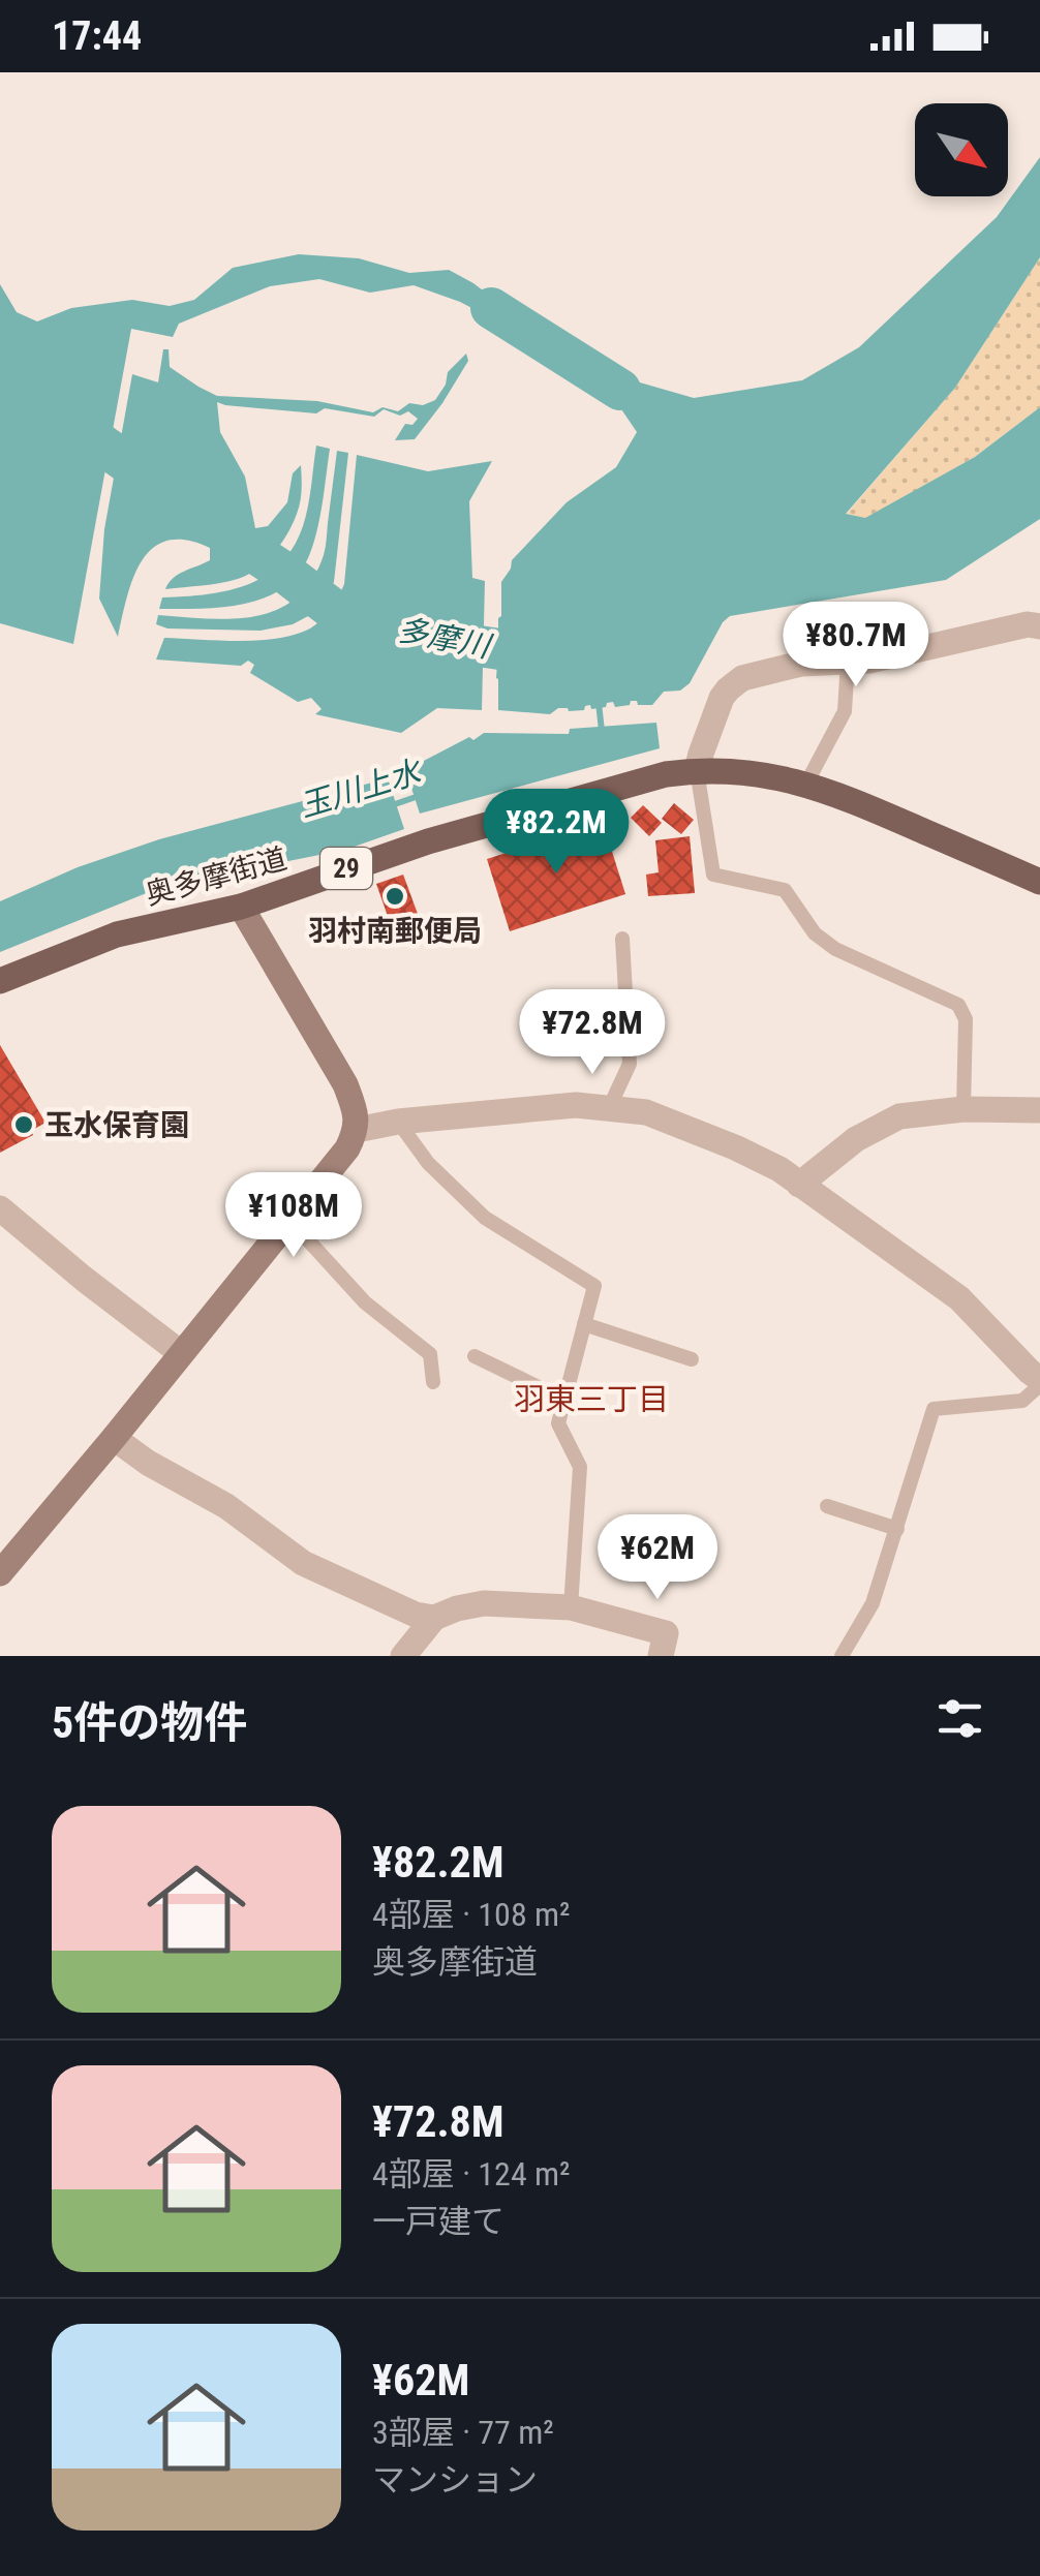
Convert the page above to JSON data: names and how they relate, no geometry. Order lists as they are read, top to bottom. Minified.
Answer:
{"streets":{"main road":["29","奥多摩街道"]},"districts":["羽東三丁目"],"water":["多摩川","玉川上水"],"places":["羽村南郵便局","玉水保育園"],"north":"bottom right","page":{"status":"17:44","price":["¥80.7M","¥82.2M","¥72.8M","¥108M","¥62M"],"heading":"5件の物件","list":[{"name":"¥82.2M","note":"4部屋 · 108 m² · 奥多摩街道"},{"name":"¥72.8M","note":"4部屋 · 124 m² · 一戸建て"},{"name":"¥62M","note":"3部屋 · 77 m² · マンション"}]}}
